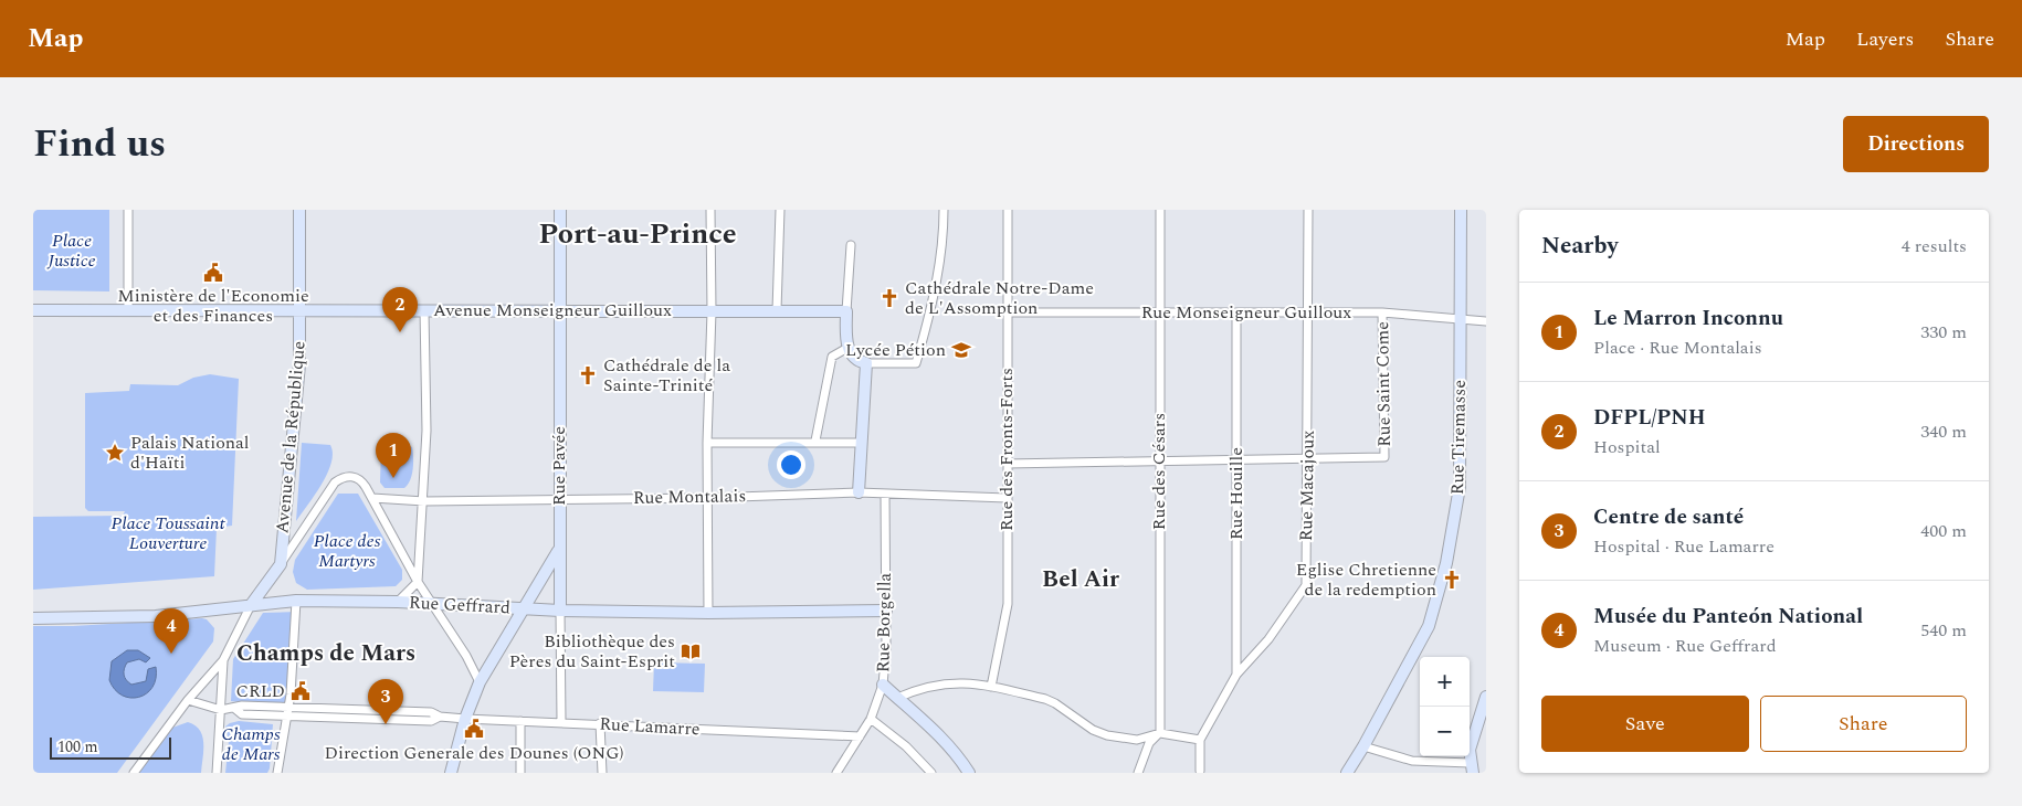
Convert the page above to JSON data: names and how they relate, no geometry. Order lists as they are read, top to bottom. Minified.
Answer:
{"streets":{"street":["Avenue Monseigneur Guilloux","Rue Monseigneur Guilloux","Rue Saint Come","Avenue de la République","Rue Tiremasse","Rue des Fronts-Forts","Rue Pavée","Rue des Césars","Rue Macajoux","Rue Houille","Rue Montalais","Rue Geffrard","Rue Borgella","Rue Lamarre"]},"crossings":[["Avenue Monseigneur Guilloux","Avenue de la République"],["Avenue Monseigneur Guilloux","Rue Pavée"],["Rue Monseigneur Guilloux","Rue Saint Come"],["Rue Monseigneur Guilloux","Rue Tiremasse"],["Rue Monseigneur Guilloux","Rue des Fronts-Forts"],["Rue Monseigneur Guilloux","Rue des Césars"],["Rue Monseigneur Guilloux","Rue Macajoux"],["Rue Monseigneur Guilloux","Rue Houille"],["Rue Saint Come","Rue Macajoux"],["Rue des Fronts-Forts","Rue Montalais"],["Rue Pavée","Rue Montalais"],["Rue Pavée","Rue Geffrard"],["Rue Pavée","Rue Lamarre"],["Rue Macajoux","Rue Houille"],["Rue Montalais","Rue Borgella"],["Rue Geffrard","Rue Borgella"],["Rue Borgella","Rue Lamarre"]],"districts":["Port-au-Prince","Bel Air","Champs de Mars"],"parks":["Place Justice","Place Toussaint Louverture","Place des Martyrs","Champs de Mars"],"places":{"public building":["Ministère de l'Economie et des Finances","CRLD","Direction Generale des Dounes (ONG)"],"church":["Cathédrale Notre-Dame de L'Assomption","Cathédrale de la Sainte-Trinité","Eglise Chretienne de la redemption"],"school or university":["Lycée Pétion"],"place":["Palais National d'Haïti"],"library":["Bibliothèque des Pères du Saint-Esprit"]},"scale_bar":"100 m","page":{"header":"Map","nav":["Map","Layers","Share"],"title":"Find us","buttons":["Directions",["Save","Share"]],"heading":["Nearby","4 results"],"list":[{"mark":"1","name":"Le Marron Inconnu","note":"Place · Rue Montalais","value":"330 m"},{"mark":"2","name":"DFPL/PNH","note":"Hospital","value":"340 m"},{"mark":"3","name":"Centre de santé","note":"Hospital · Rue Lamarre","value":"400 m"},{"mark":"4","name":"Musée du Panteón National","note":"Museum · Rue Geffrard","value":"540 m"}],"pins":["2","1","4","3"],"map_buttons":["+","−"],"scale":"100 m"}}
